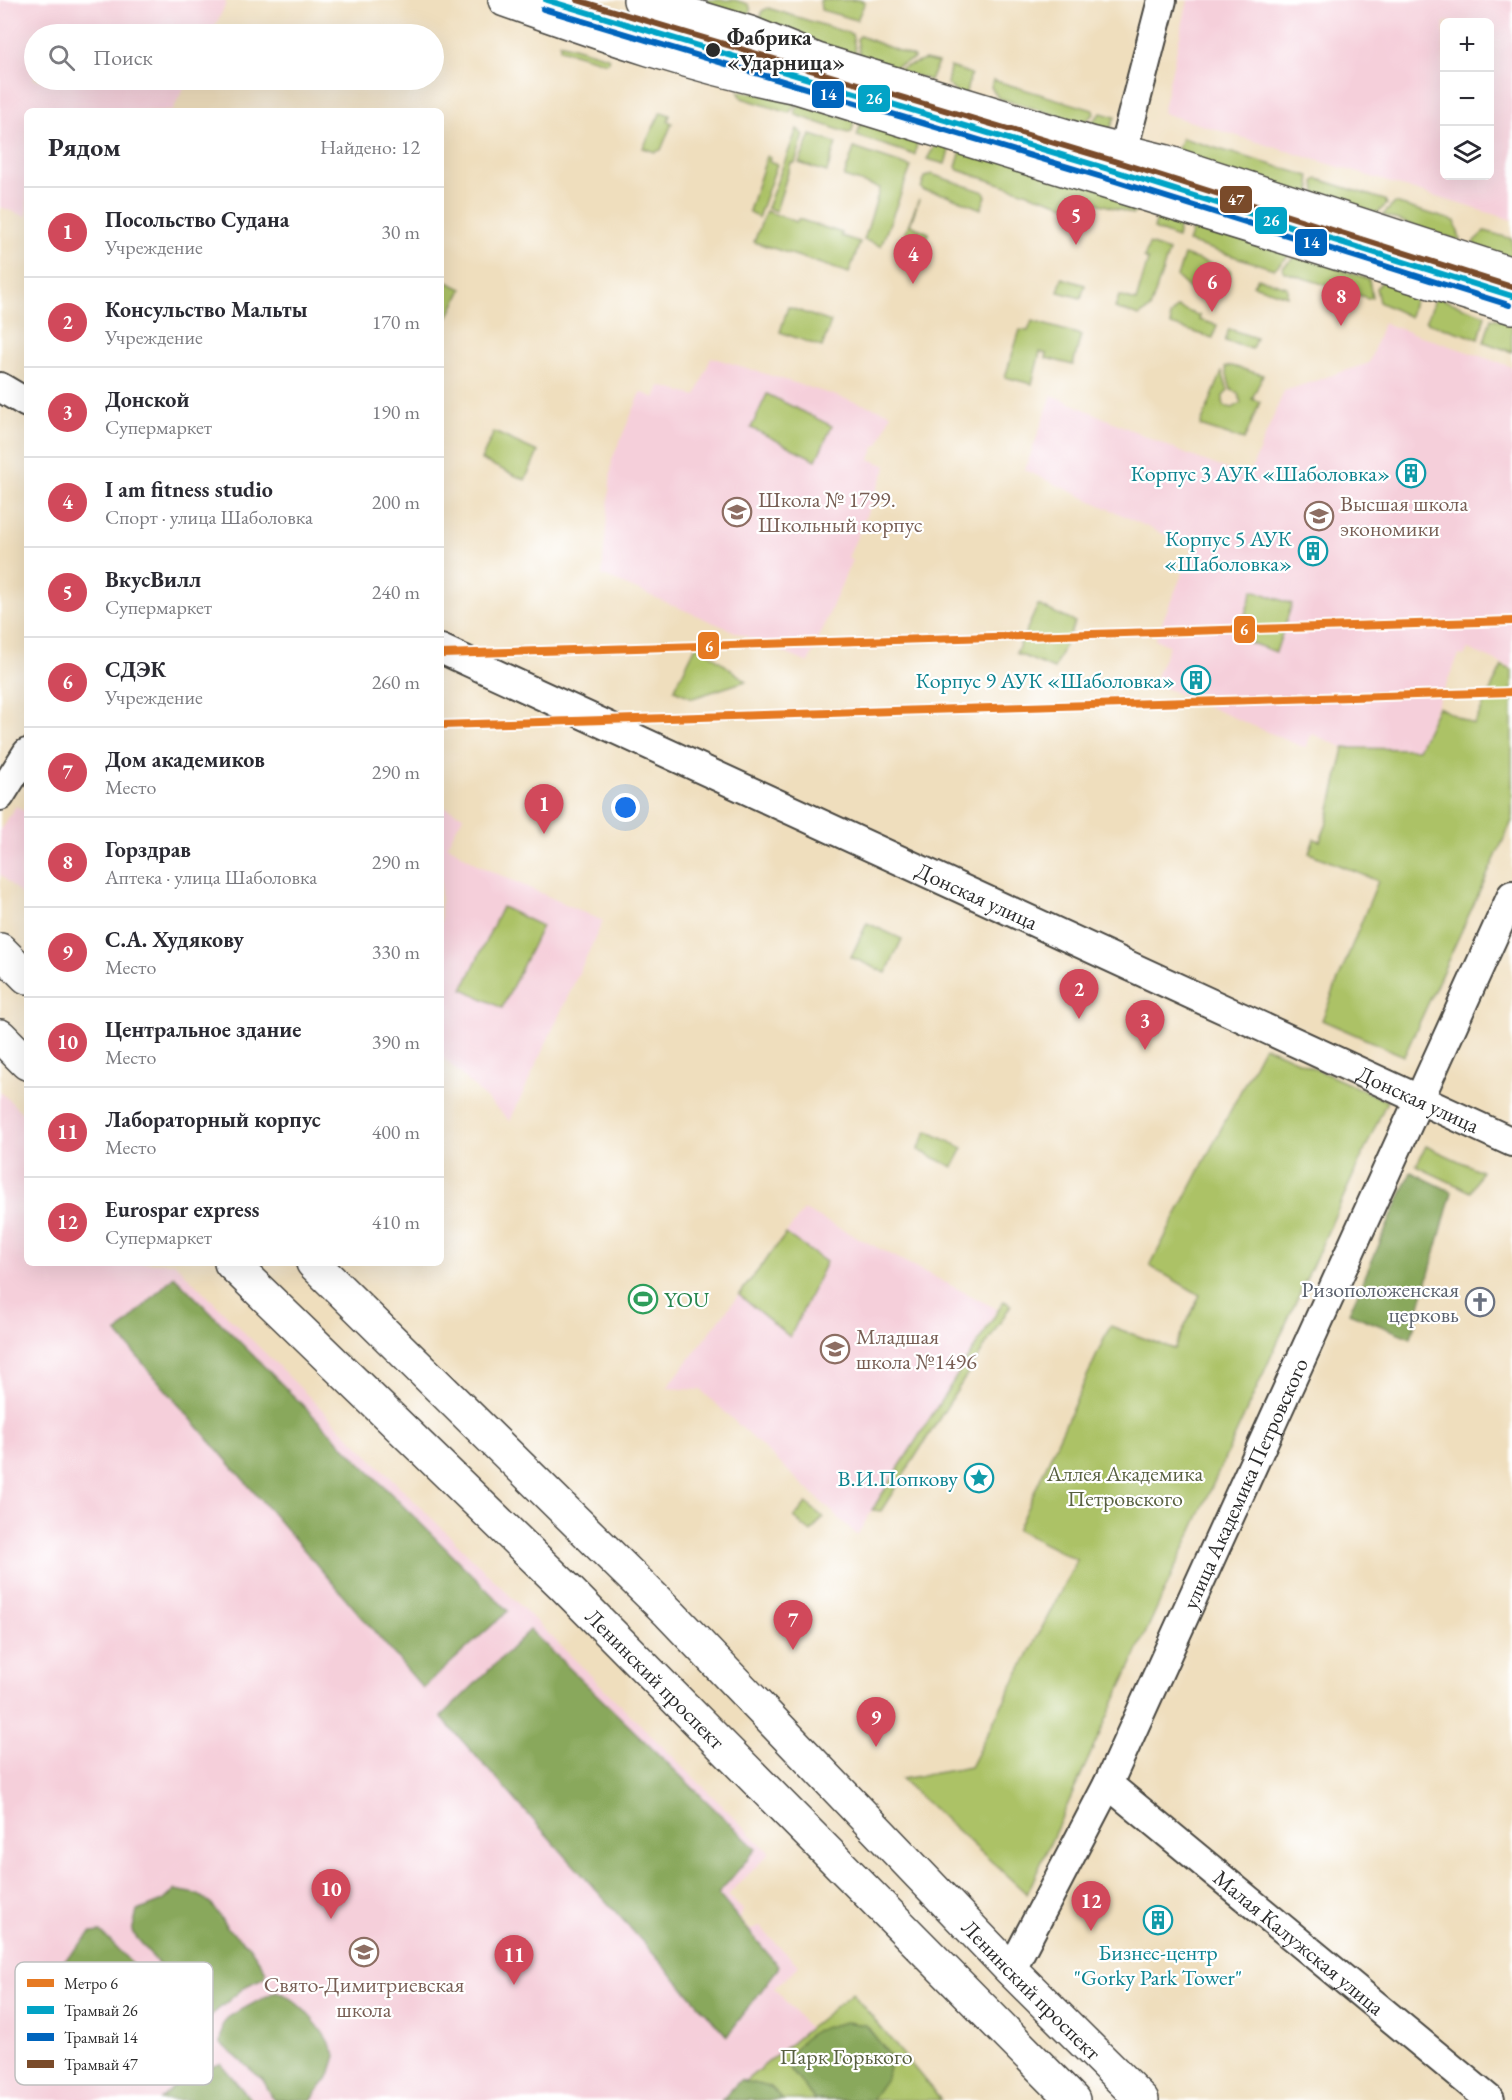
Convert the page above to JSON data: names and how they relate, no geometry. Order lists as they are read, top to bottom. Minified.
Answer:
{"streets":{"main road":["Ленинский проспект"],"street":["Донская улица","улица Академика Петровского","Малая Калужская улица"]},"crossings":[["Донская улица","улица Академика Петровского"],["улица Академика Петровского","Ленинский проспект"],["улица Академика Петровского","Малая Калужская улица"]],"parks":["Аллея Академика Петровского","Парк Горького"],"places":{"other":["Фабрика «Ударница»"],"building":["Корпус 3 АУК «Шаболовка»","Корпус 5 АУК «Шаболовка»","Корпус 9 АУК «Шаболовка»","Бизнес-центр \"Gorky Park Tower\""],"school or university":["Школа № 1799. Школьный корпус","Высшая школа экономики","Младшая школа №1496","Свято-Димитриевская школа"],"sports":["YOU"],"church":["Ризоположенская церковь"],"place":["В.И.Попкову"]},"lines":["tram line 26","tram line 47","tram line 14","metro line 6"],"legend":["Метро 6","Трамвай 26","Трамвай 14","Трамвай 47"],"page":{"map_buttons":["+","−"],"search":"Поиск","heading":["Рядом","Найдено: 12"],"list":[{"mark":"1","name":"Посольство Судана","note":"Учреждение","value":"30 m"},{"mark":"2","name":"Консульство Мальты","note":"Учреждение","value":"170 m"},{"mark":"3","name":"Донской","note":"Супермаркет","value":"190 m"},{"mark":"4","name":"I am fitness studio","note":"Спорт · улица Шаболовка","value":"200 m"},{"mark":"5","name":"ВкусВилл","note":"Супермаркет","value":"240 m"},{"mark":"6","name":"СДЭК","note":"Учреждение","value":"260 m"},{"mark":"7","name":"Дом академиков","note":"Место","value":"290 m"},{"mark":"8","name":"Горздрав","note":"Аптека · улица Шаболовка","value":"290 m"},{"mark":"9","name":"С.А. Худякову","note":"Место","value":"330 m"},{"mark":"10","name":"Центральное здание","note":"Место","value":"390 m"},{"mark":"11","name":"Лабораторный корпус","note":"Место","value":"400 m"},{"mark":"12","name":"Eurospar express","note":"Супермаркет","value":"410 m"}],"pins":["5","4","6","8","1","2","3","7","9","10","12","11"]}}
